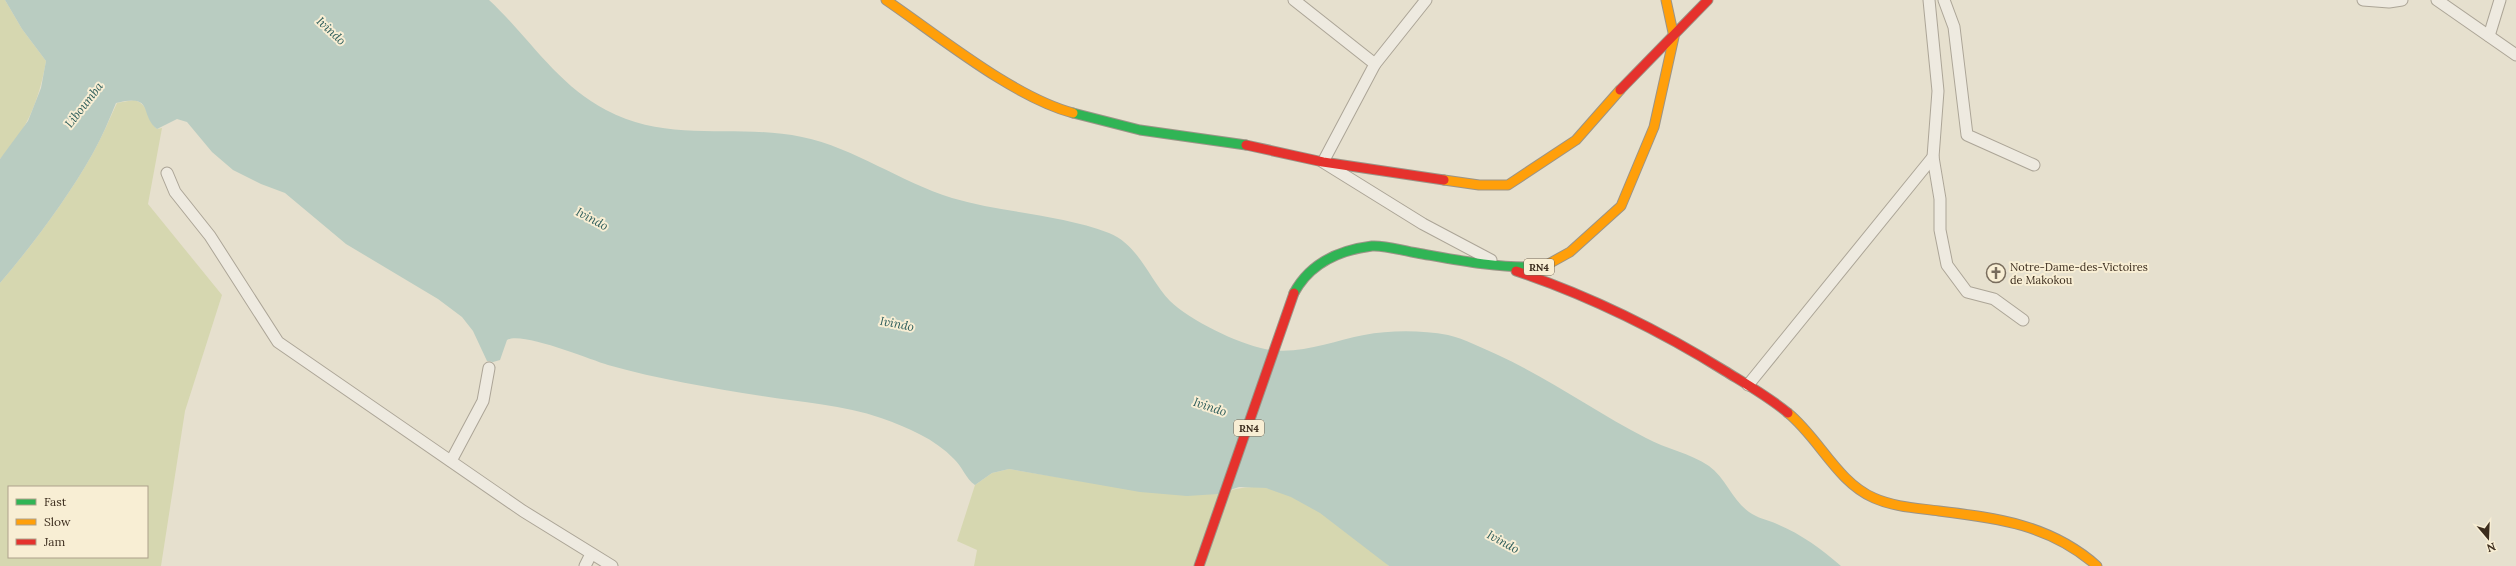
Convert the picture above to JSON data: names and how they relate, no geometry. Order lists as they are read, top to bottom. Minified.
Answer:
{"streets":{"main road":["RN4"]},"water":["Ivindo","Liboumba"],"places":{"church":["Notre-Dame-des-Victoires de Makokou"]},"legend":["Fast","Slow","Jam"],"north":"bottom"}
